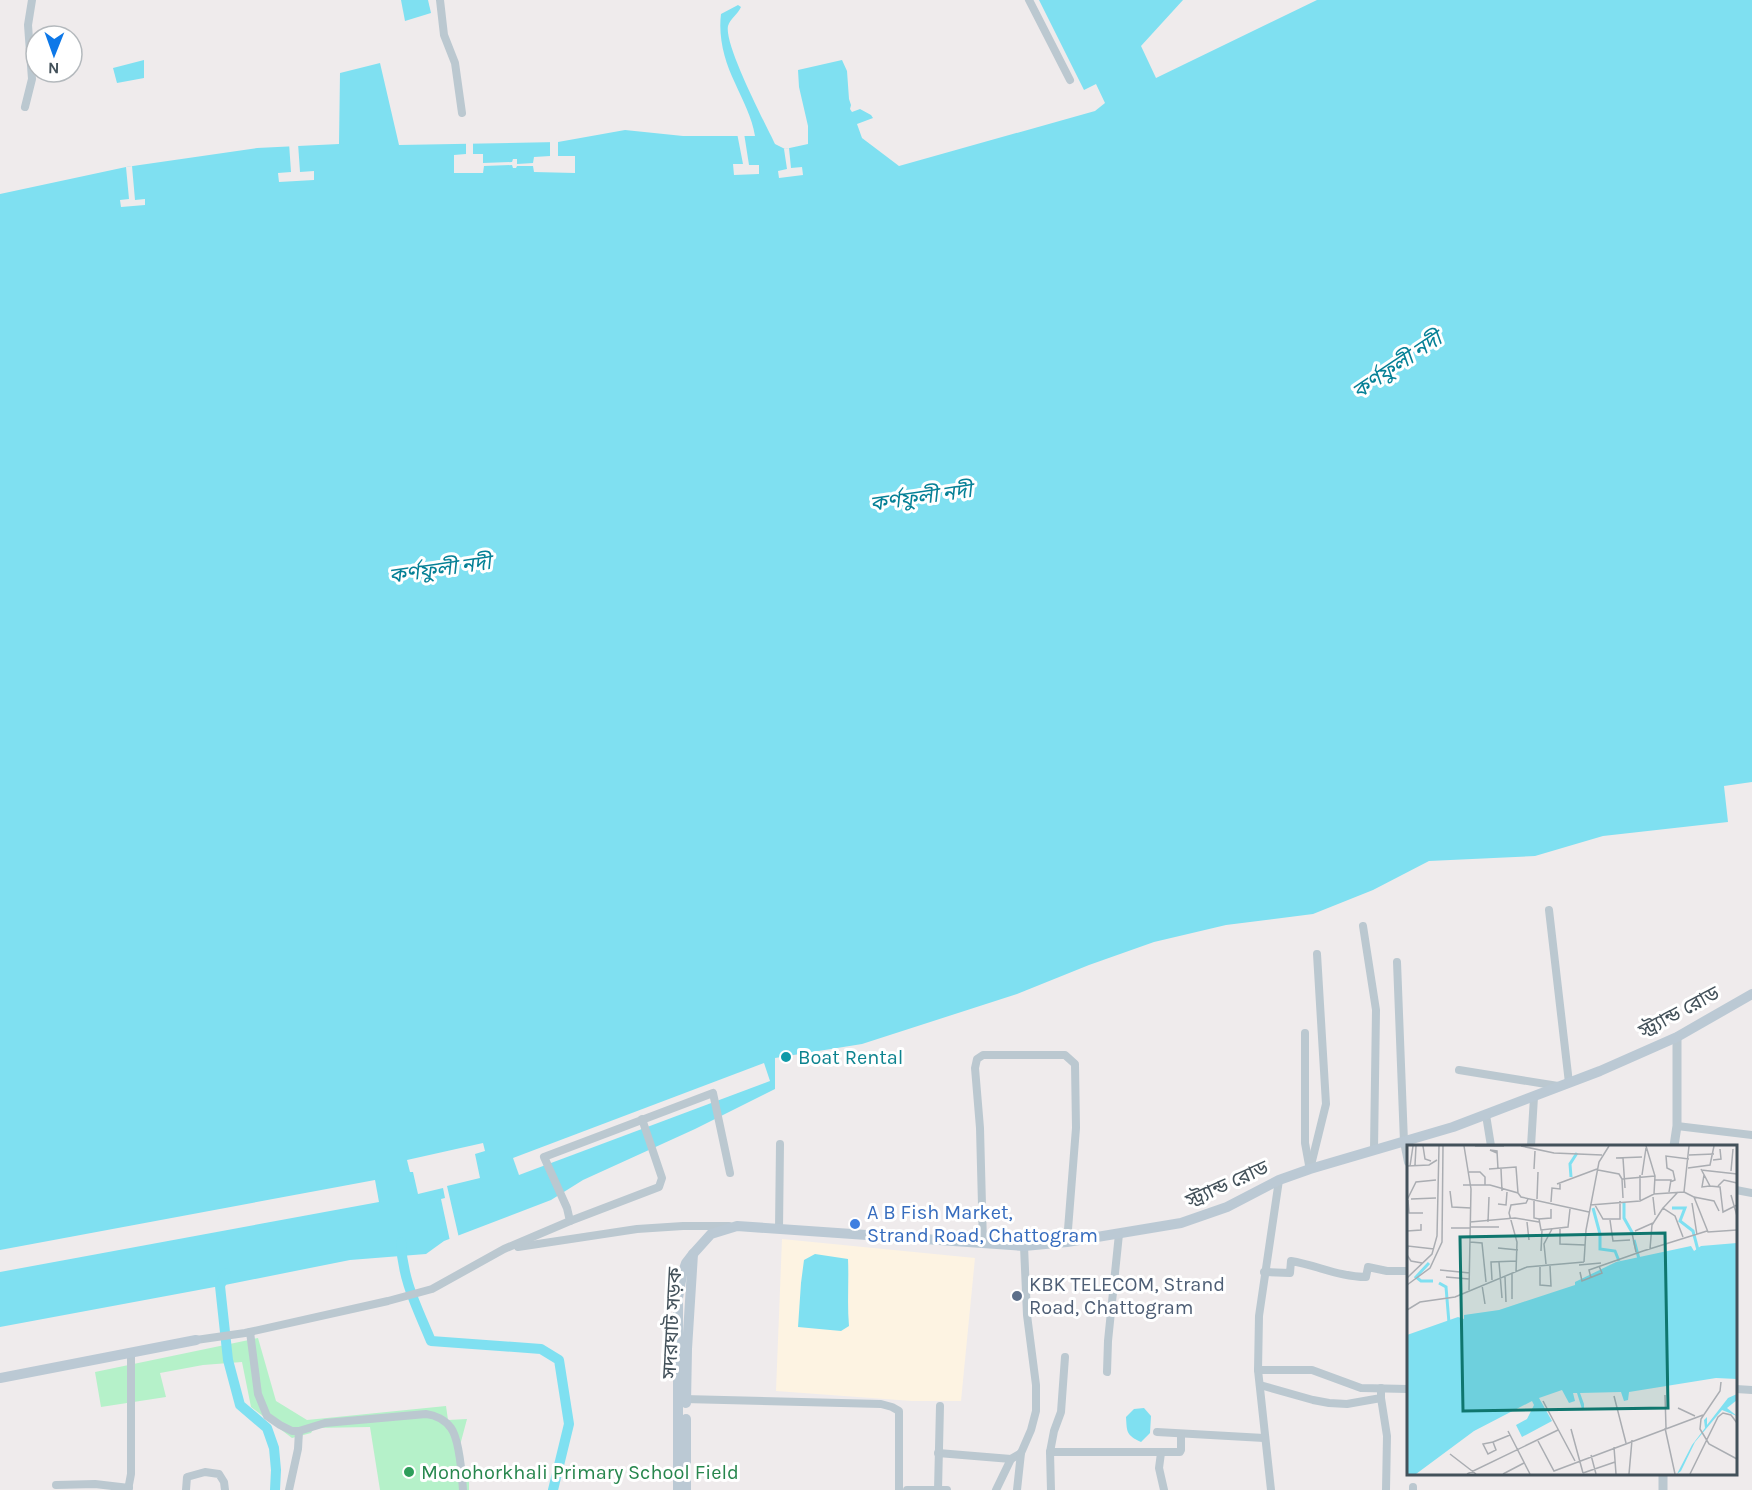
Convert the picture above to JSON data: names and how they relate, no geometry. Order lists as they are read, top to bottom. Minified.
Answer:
{"streets":{"main road":["স্ট্র্যান্ড রোড","সদরঘাট সড়ক"]},"crossings":[["স্ট্র্যান্ড রোড","সদরঘাট সড়ক"]],"water":["কর্ণফুলী নদী"],"places":["Boat Rental","A B Fish Market, Strand Road, Chattogram","KBK TELECOM, Strand Road, Chattogram","Monohorkhali Primary School Field"],"north":"bottom"}
